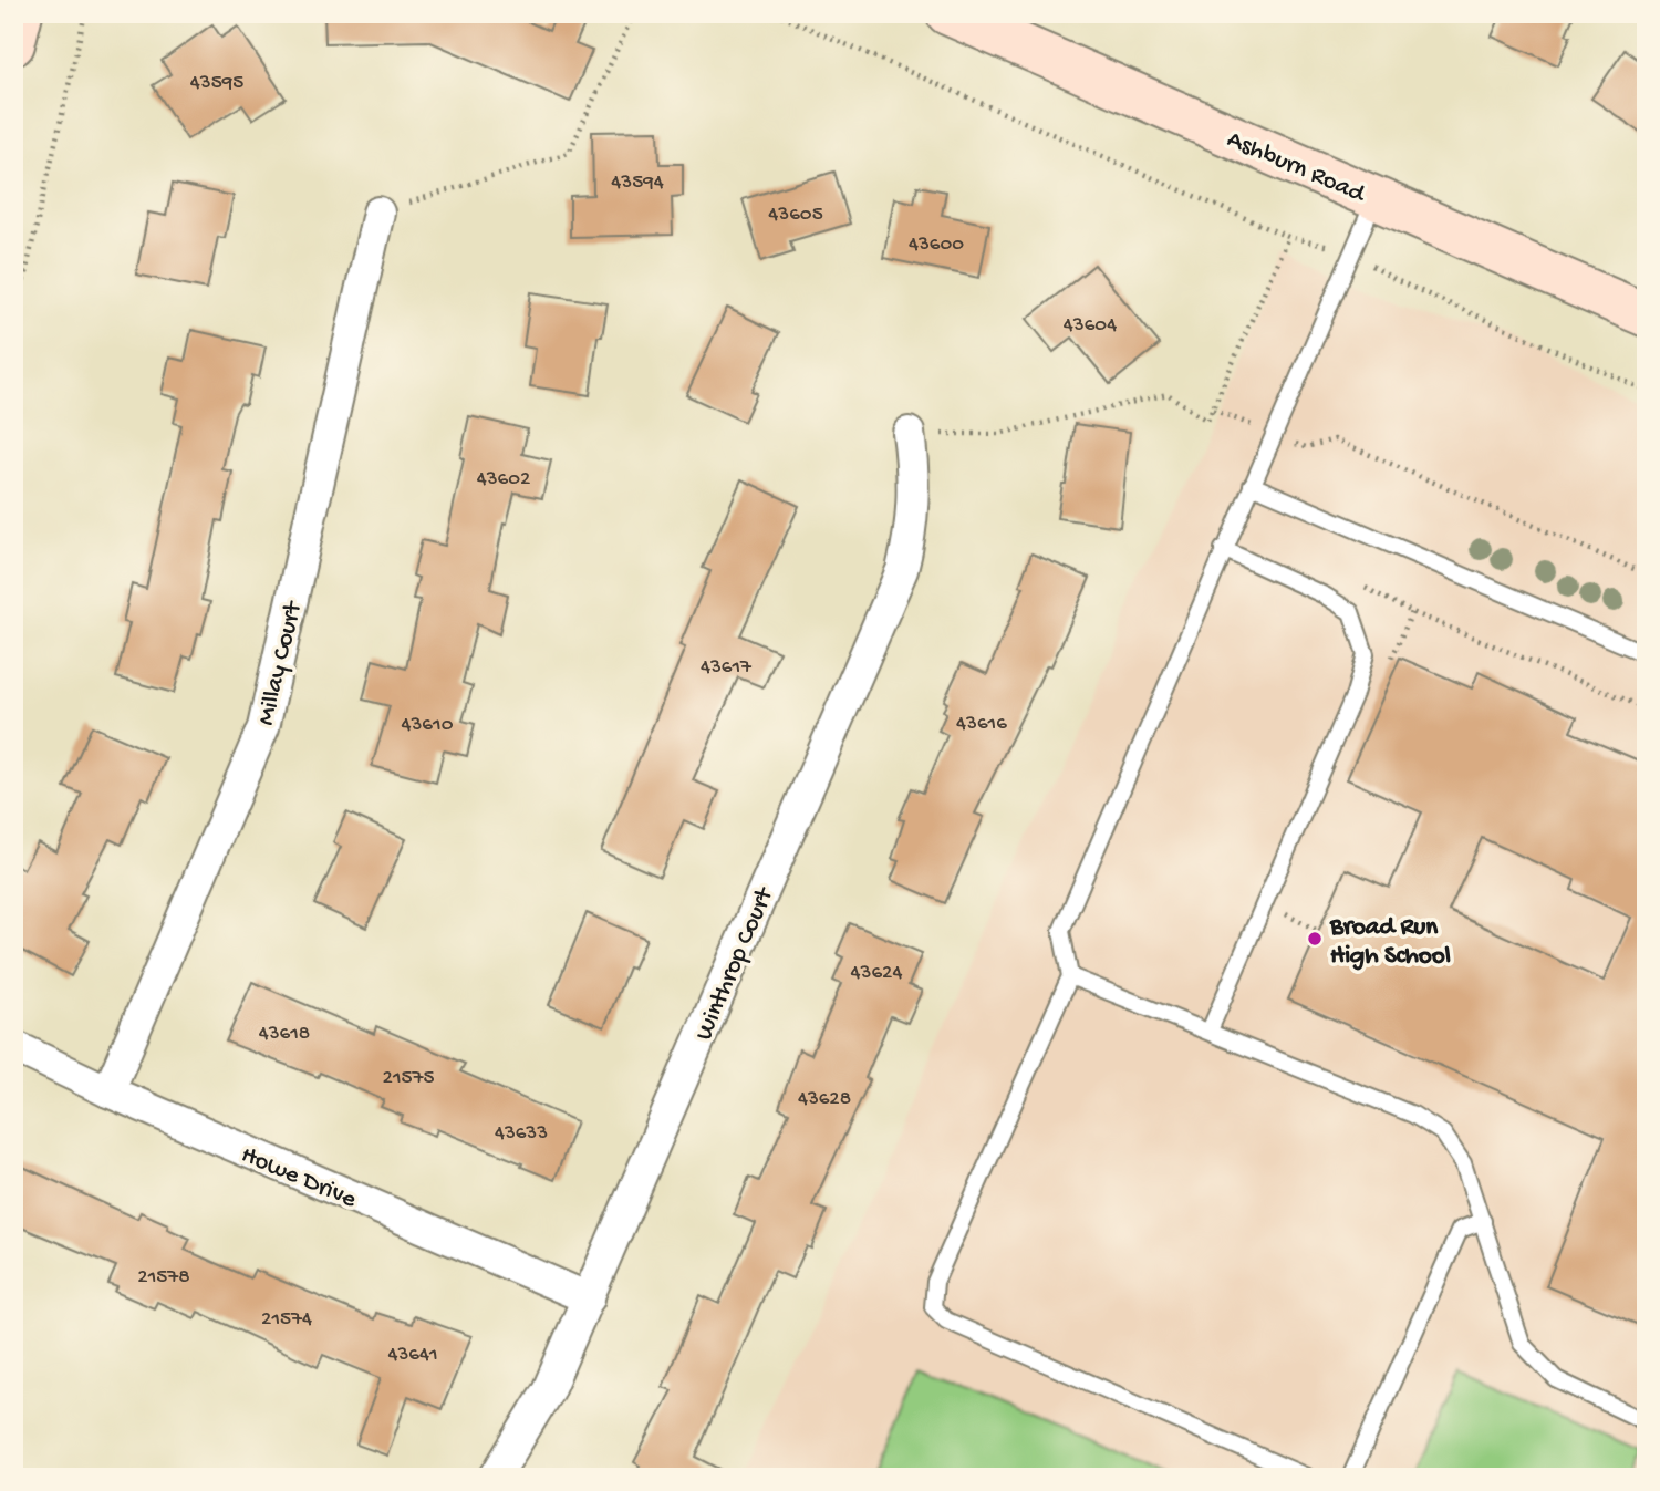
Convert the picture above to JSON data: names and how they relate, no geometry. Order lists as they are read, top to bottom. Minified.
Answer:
{"streets":{"main road":["Ashburn Road"],"street":["Millay Court","Winthrop Court","Howe Drive"]},"crossings":[["Millay Court","Howe Drive"],["Winthrop Court","Howe Drive"]],"places":["Broad Run High School"],"house_numbers":["43595","43594","43605","43600","43604","43602","43617","43616","43610","43624","43618","21575","43628","43633","21578","21574","43641"]}
